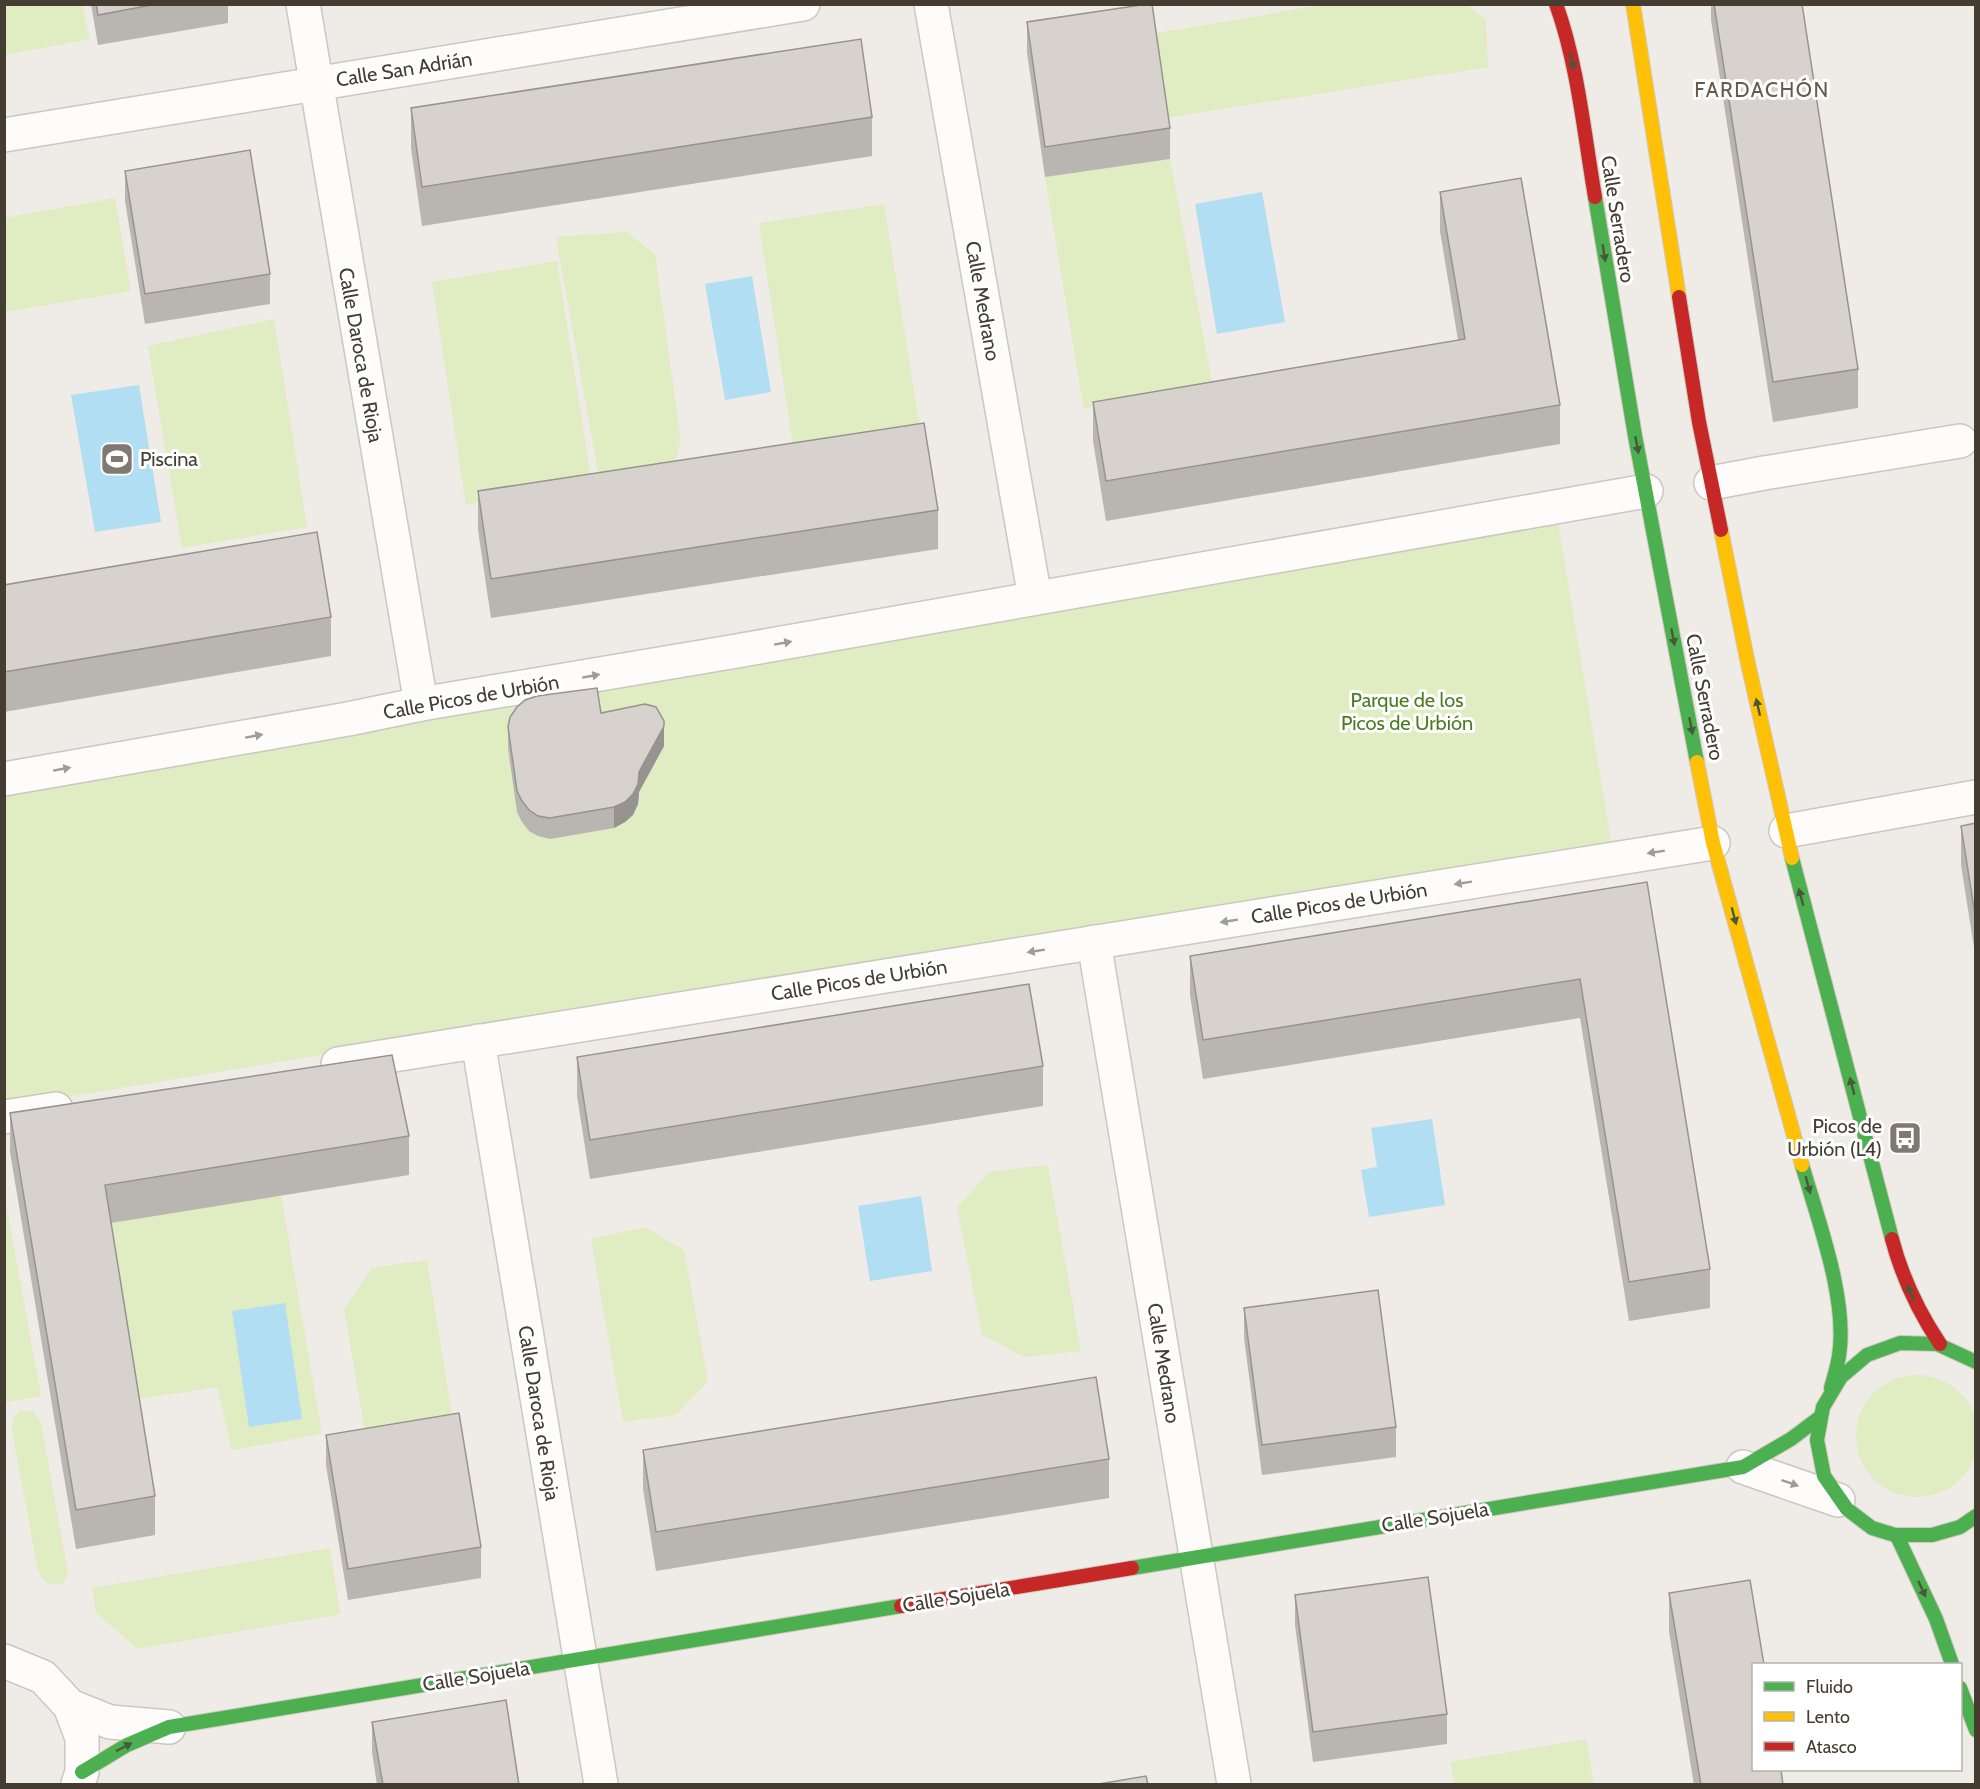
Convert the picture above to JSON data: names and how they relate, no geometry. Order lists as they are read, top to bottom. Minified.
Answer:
{"streets":{"main road":["Calle Serradero","Calle Sojuela"],"street":["Calle San Adrián","Calle Medrano","Calle Daroca de Rioja","Calle Picos de Urbión"]},"crossings":[["Calle San Adrián","Calle Daroca de Rioja"],["Calle Serradero","Calle Picos de Urbión"],["Calle Medrano","Calle Picos de Urbión"],["Calle Medrano","Calle Sojuela"],["Calle Daroca de Rioja","Calle Picos de Urbión"],["Calle Daroca de Rioja","Calle Sojuela"]],"districts":["FARDACHÓN"],"parks":["Parque de los Picos de Urbión"],"places":{"sports":["Piscina"],"bus stop":["Picos de Urbión (L4)"]},"legend":["Fluido","Lento","Atasco"]}
